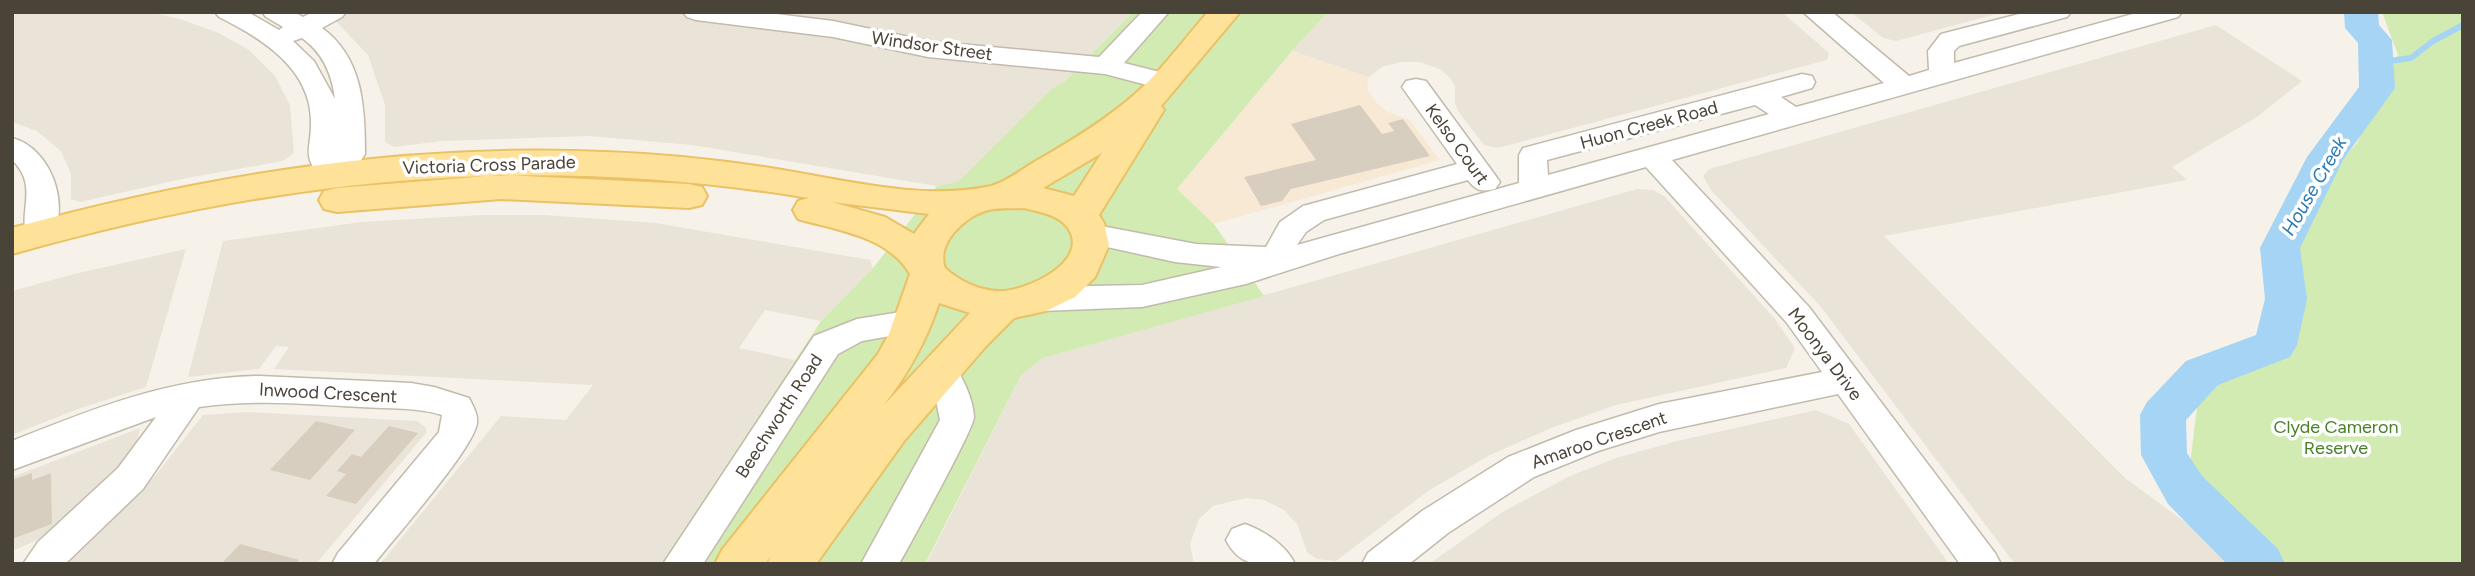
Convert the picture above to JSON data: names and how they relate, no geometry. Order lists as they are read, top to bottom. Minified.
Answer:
{"streets":{"main road":["Victoria Cross Parade"],"street":["Windsor Street","Huon Creek Road","Kelso Court","Moonya Drive","Inwood Crescent","Beechworth Road","Amaroo Crescent"]},"crossings":[["Huon Creek Road","Kelso Court"],["Huon Creek Road","Victoria Cross Parade"],["Huon Creek Road","Moonya Drive"],["Moonya Drive","Amaroo Crescent"]],"water":["House Creek"],"parks":["Clyde Cameron Reserve"]}
